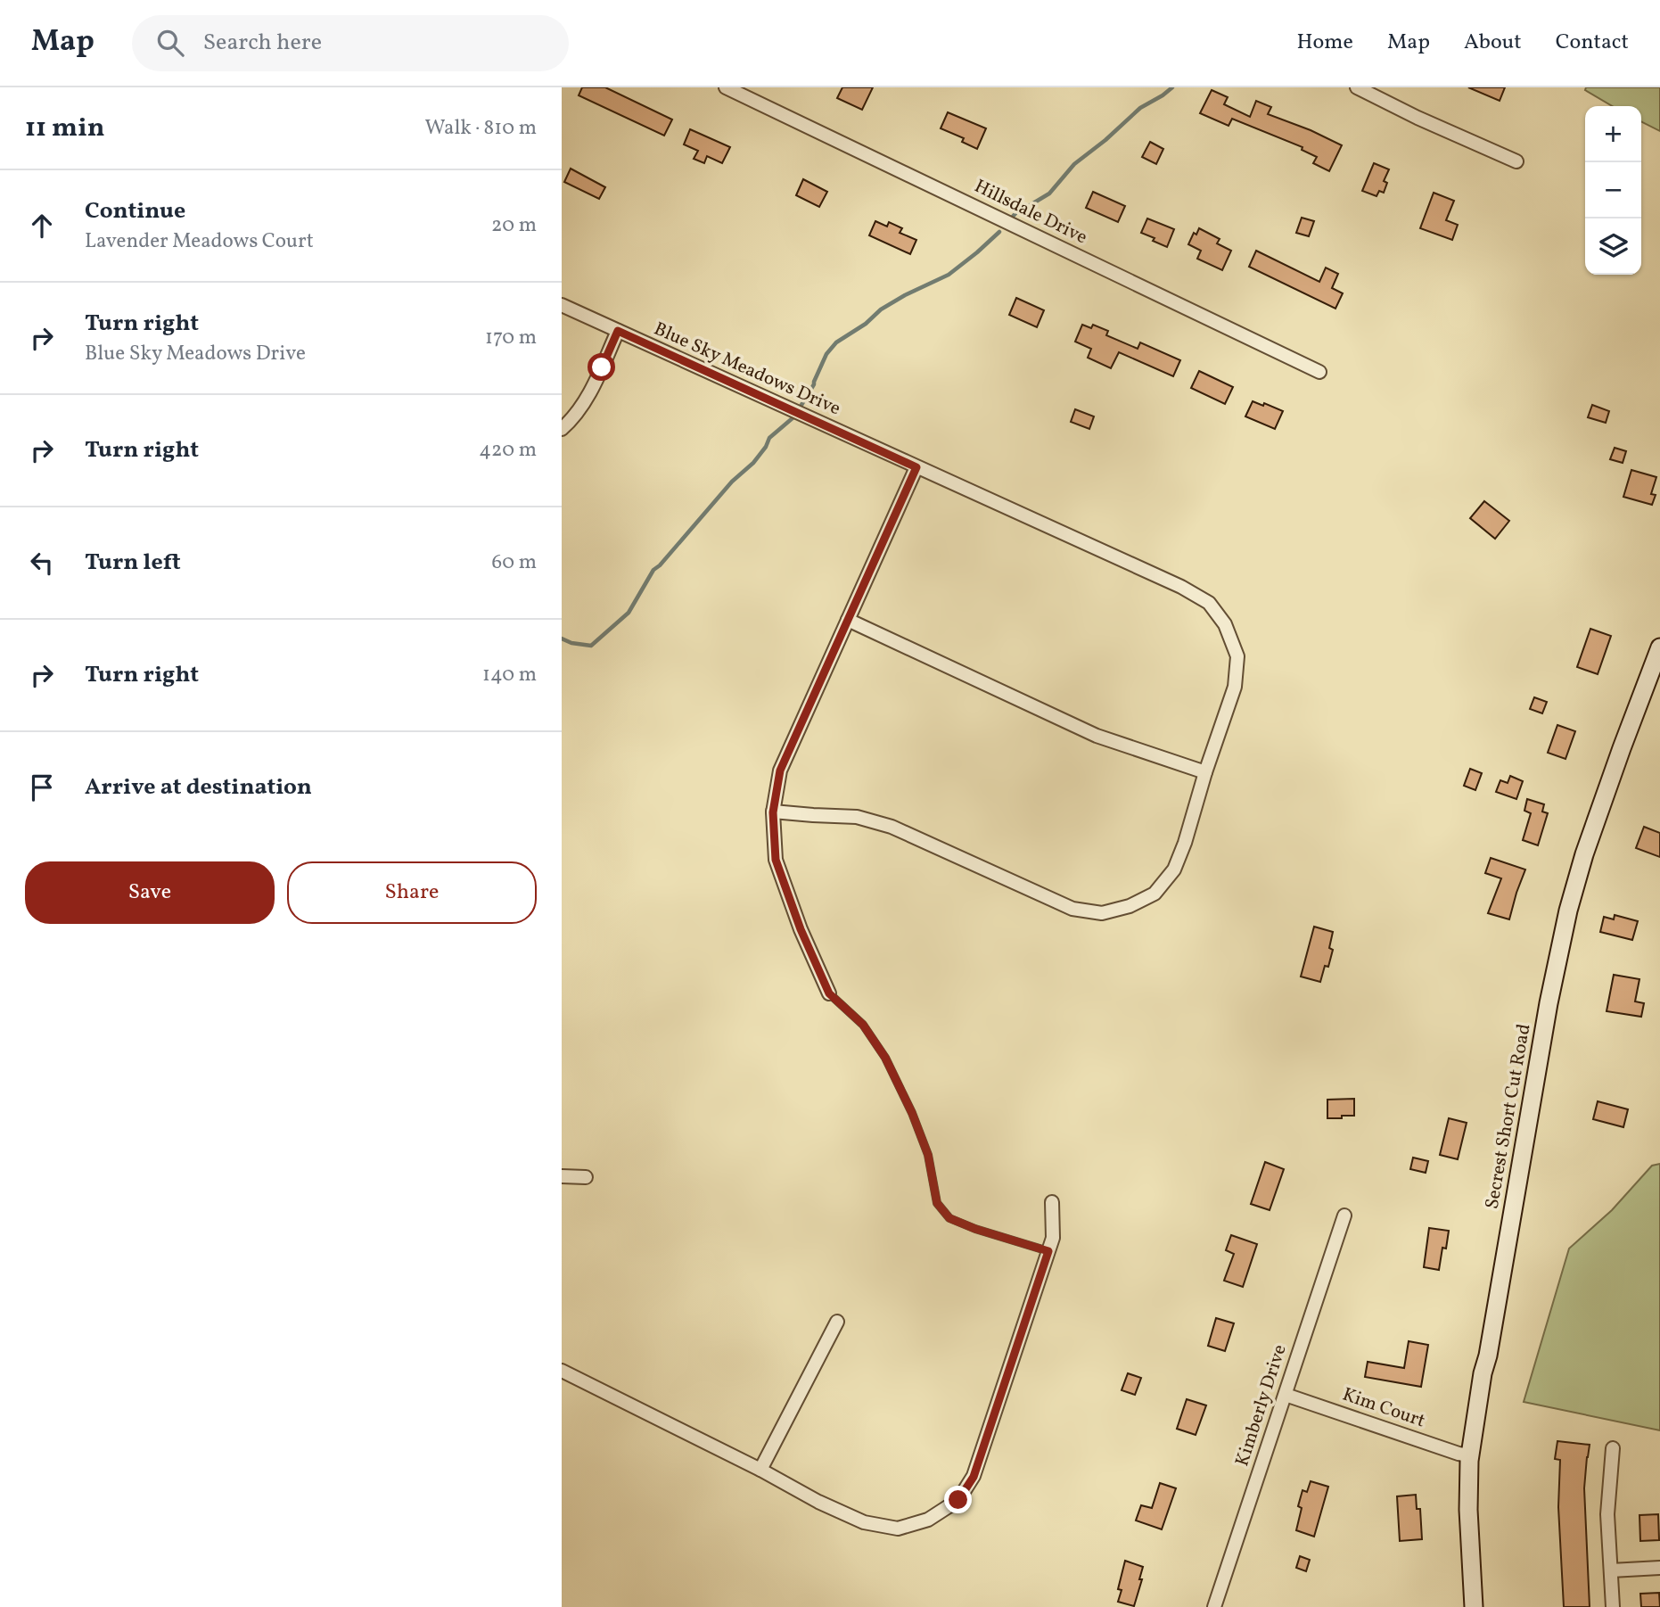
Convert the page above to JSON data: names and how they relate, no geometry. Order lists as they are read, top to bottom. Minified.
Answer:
{"streets":{"main road":["Secrest Short Cut Road"],"street":["Hillsdale Drive","Blue Sky Meadows Drive","Kimberly Drive","Kim Court"]},"crossings":[["Secrest Short Cut Road","Kim Court"],["Kimberly Drive","Kim Court"]],"page":{"header":"Map","search":"Search here","nav":["Home","Map","About","Contact"],"heading":["11 min","Walk · 810 m"],"map_buttons":["+","−"],"list":[["Continue","Lavender Meadows Court","20 m"],["Turn right","Blue Sky Meadows Drive","170 m"],["Turn right","420 m"],["Turn left","60 m"],["Turn right","140 m"],"Arrive at destination"],"buttons":["Save","Share"]}}
